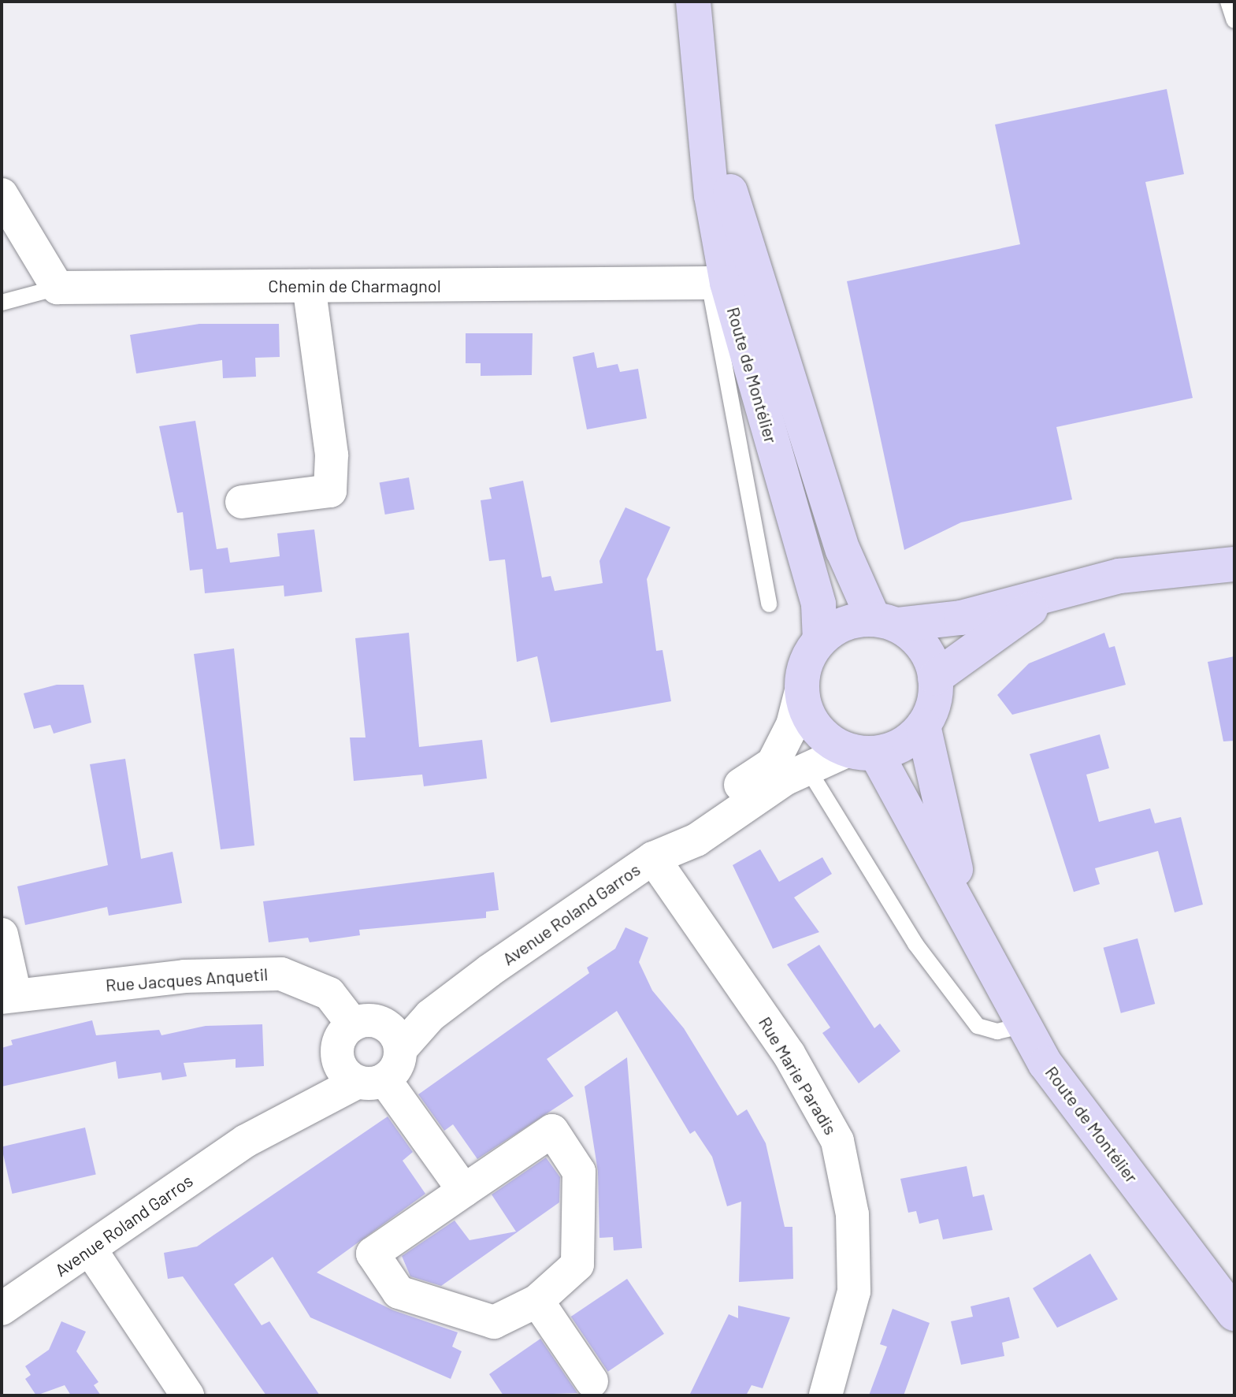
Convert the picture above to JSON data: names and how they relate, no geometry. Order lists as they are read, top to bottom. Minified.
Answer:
{"streets":{"main road":["Route de Montélier"],"street":["Chemin de Charmagnol","Avenue Roland Garros","Rue Jacques Anquetil","Rue Marie Paradis"]},"crossings":[["Chemin de Charmagnol","Route de Montélier"],["Route de Montélier","Avenue Roland Garros"],["Avenue Roland Garros","Rue Jacques Anquetil"],["Avenue Roland Garros","Rue Marie Paradis"]]}
